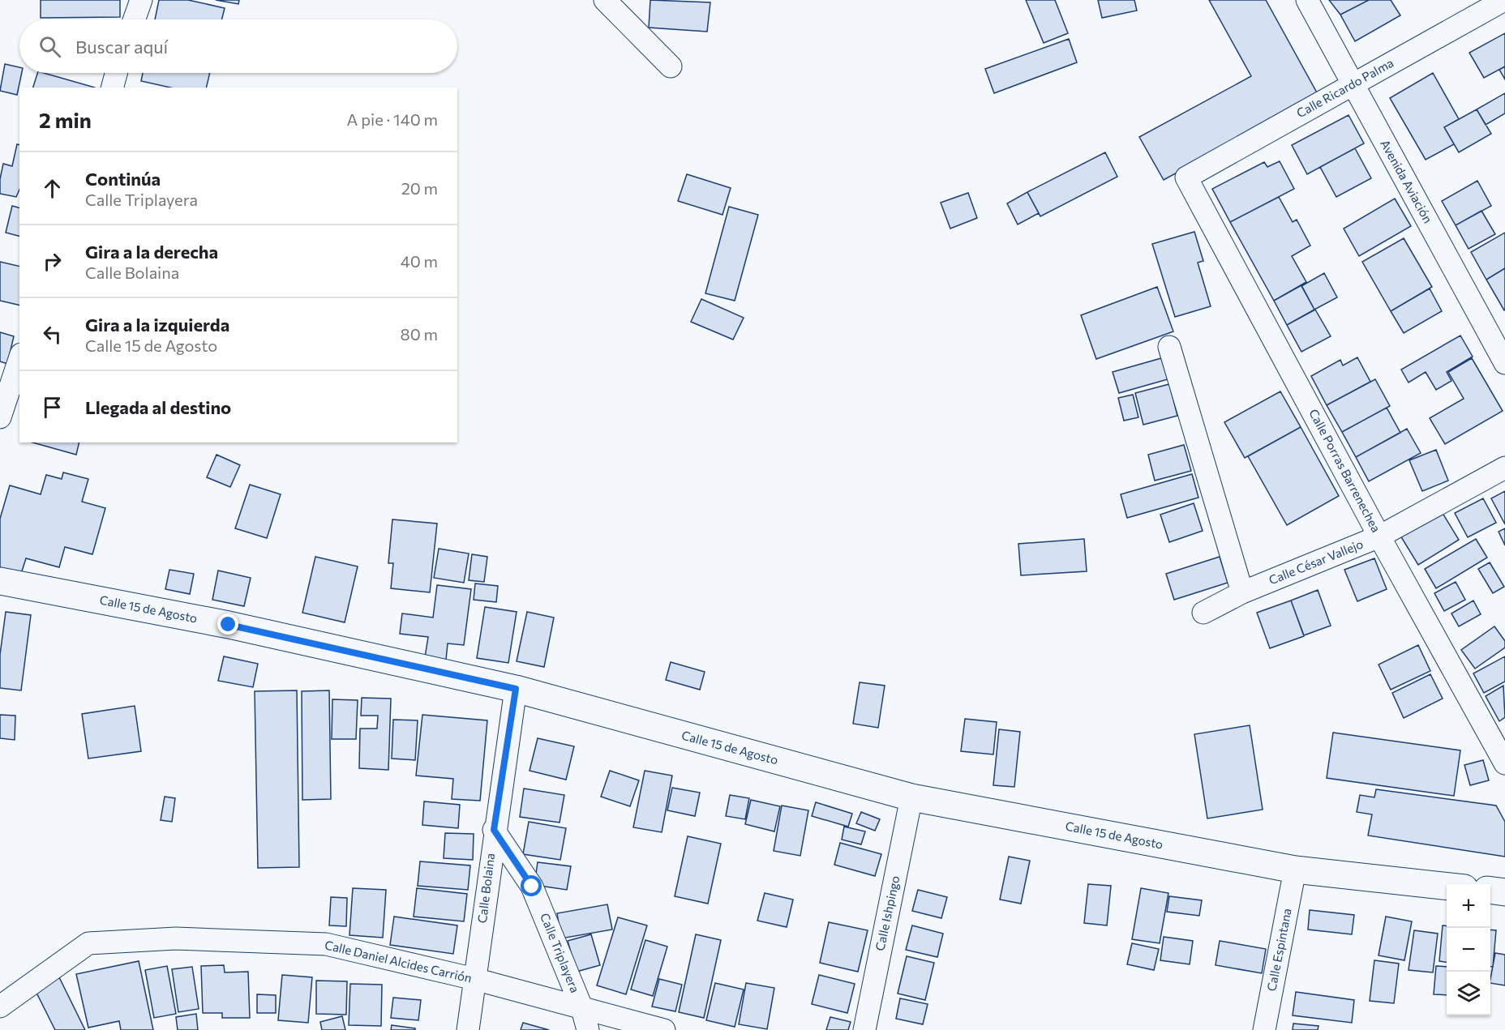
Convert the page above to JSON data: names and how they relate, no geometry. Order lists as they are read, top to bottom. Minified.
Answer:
{"streets":{"street":["Calle Ricardo Palma","Avenida Aviación","Calle Porras Barrenechea","Calle César Vallejo","Calle 15 de Agosto","Calle Bolaina","Calle Ishpingo","Calle Espintana","Calle Triplayera","Calle Daniel Alcides Carrión"]},"crossings":[["Calle Ricardo Palma","Avenida Aviación"],["Calle Ricardo Palma","Calle Porras Barrenechea"],["Calle Porras Barrenechea","Calle César Vallejo"],["Calle 15 de Agosto","Calle Bolaina"],["Calle 15 de Agosto","Calle Ishpingo"],["Calle 15 de Agosto","Calle Espintana"],["Calle Bolaina","Calle Triplayera"],["Calle Bolaina","Calle Daniel Alcides Carrión"],["Calle Triplayera","Calle Daniel Alcides Carrión"]],"page":{"search":"Buscar aquí","heading":["2 min","A pie · 140 m"],"list":[["Continúa","Calle Triplayera","20 m"],["Gira a la derecha","Calle Bolaina","40 m"],["Gira a la izquierda","Calle 15 de Agosto","80 m"],"Llegada al destino"],"map_buttons":["+","−"]}}
